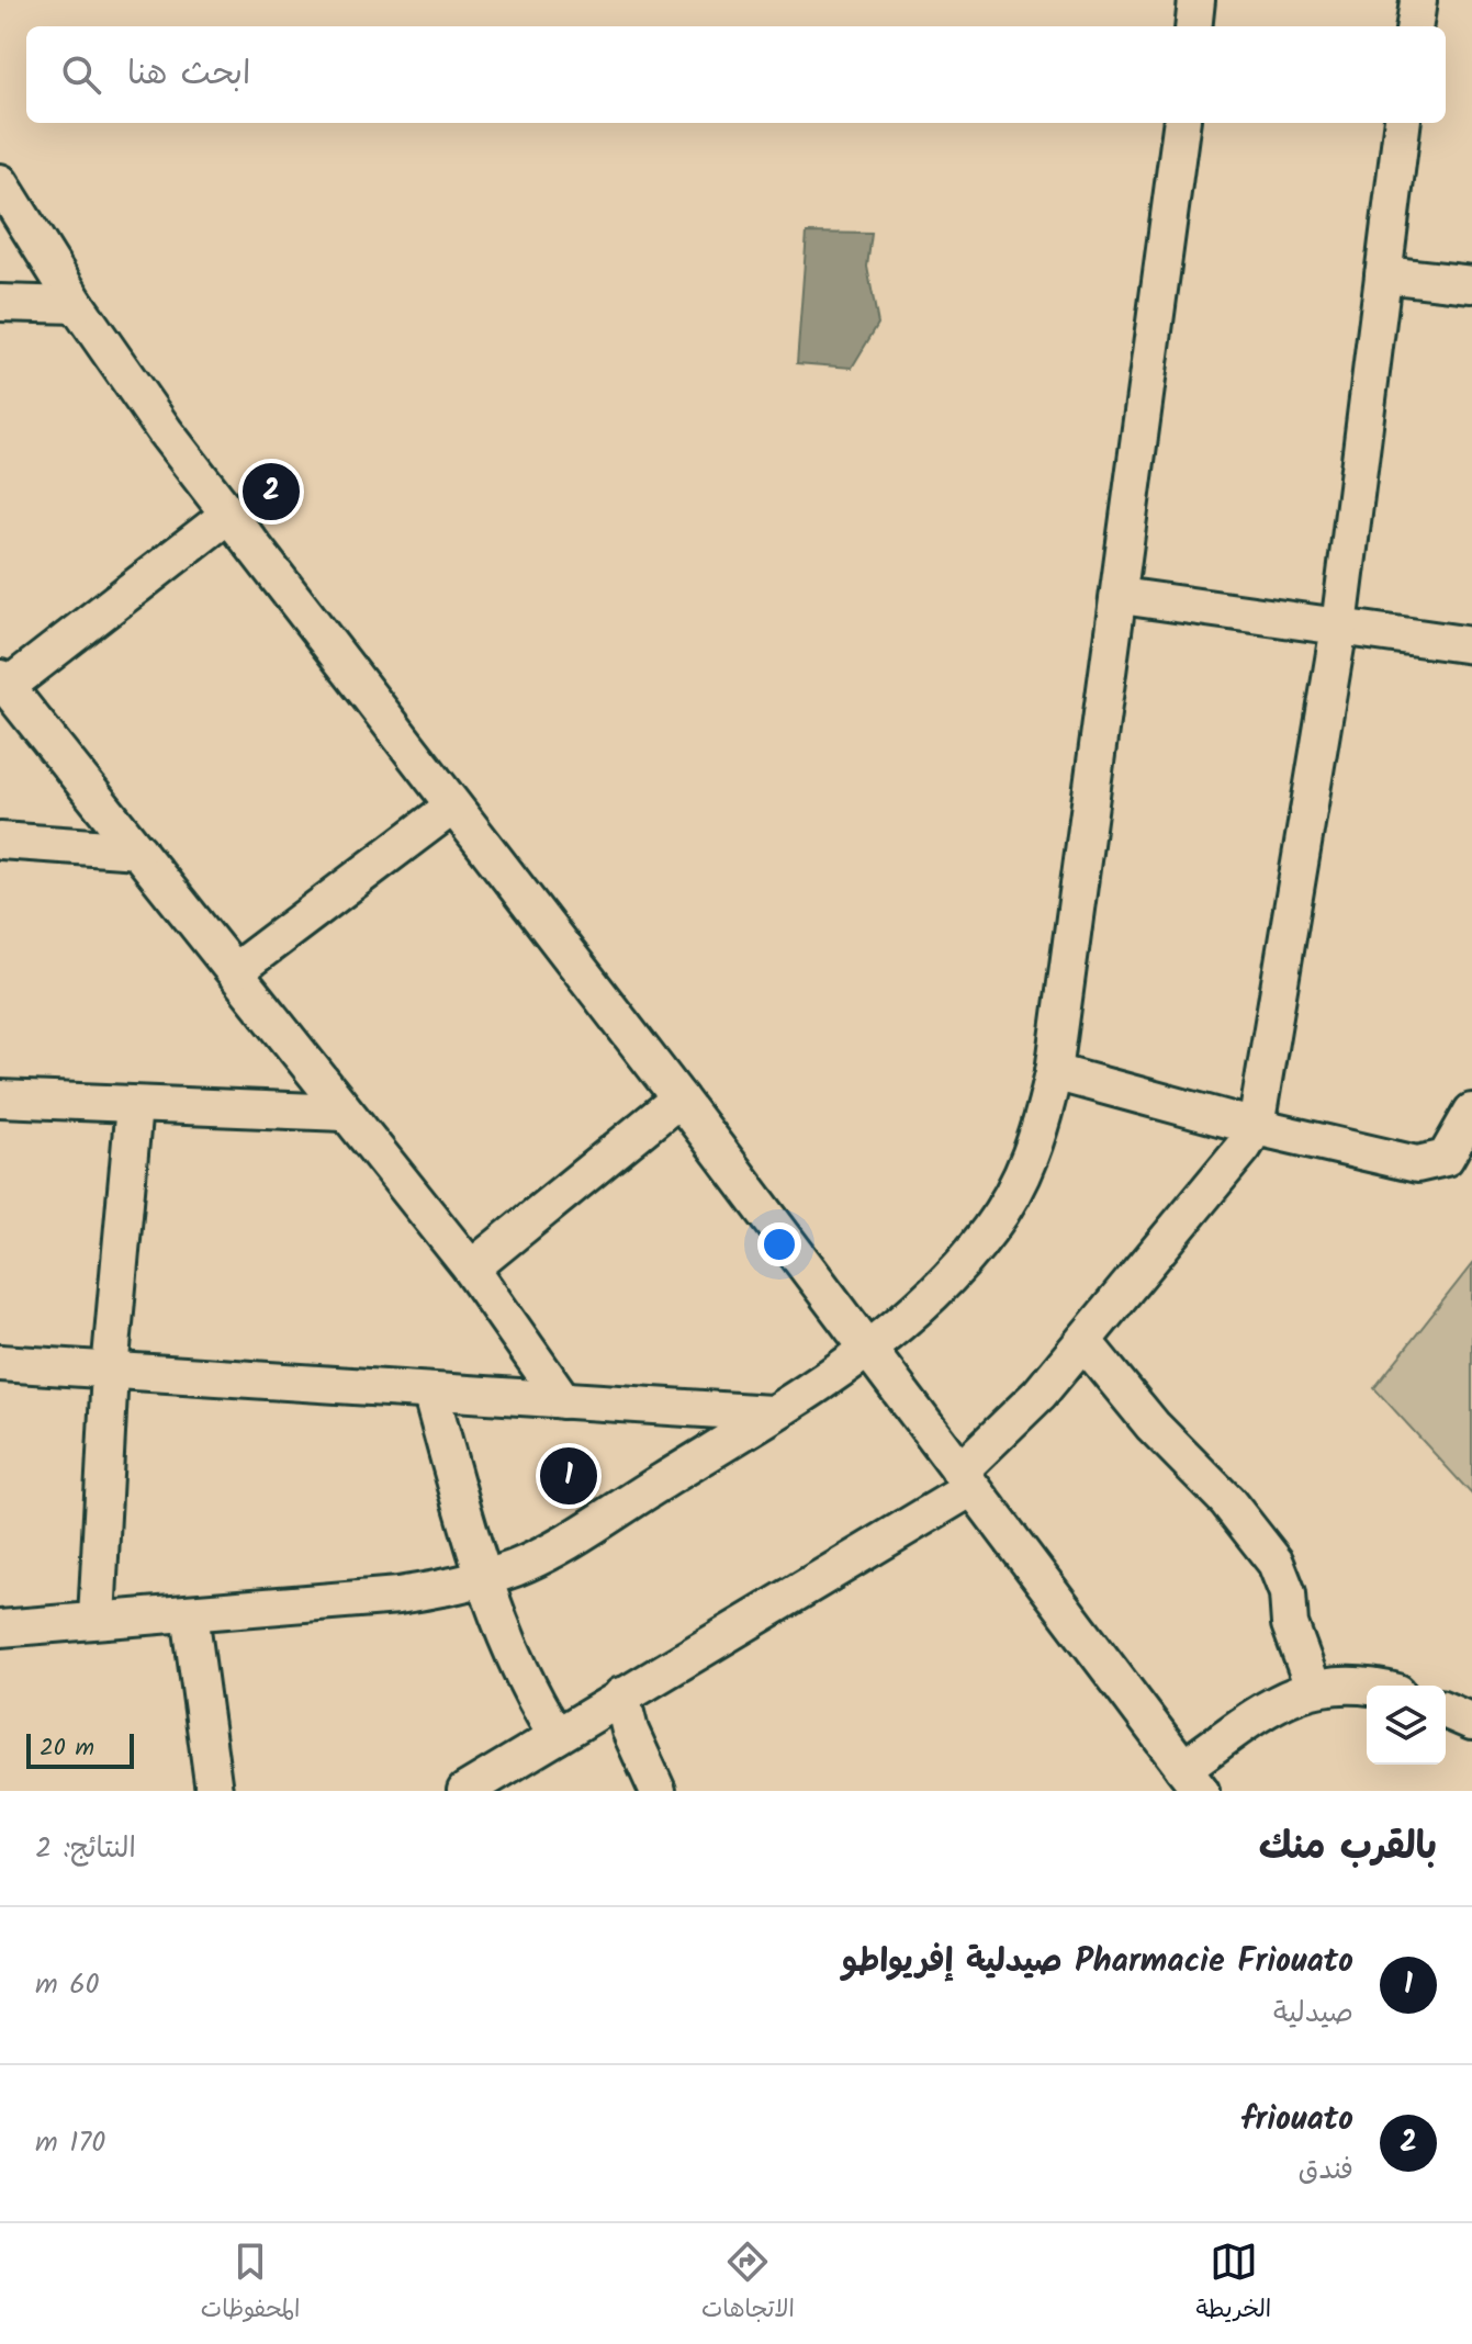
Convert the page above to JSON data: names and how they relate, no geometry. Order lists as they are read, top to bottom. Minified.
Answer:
{"scale_bar":"20 m","page":{"search":"ابحث هنا","pins":["2","1"],"scale":"20 m","heading":["بالقرب منك","النتائج: 2"],"list":[{"mark":"1","name":"Pharmacie Friouato صيدلية إفريواطو","note":"صيدلية","value":"60 m"},{"mark":"2","name":"friouato","note":"فندق","value":"170 m"}],"nav":["الخريطة","الاتجاهات","المحفوظات"]}}
